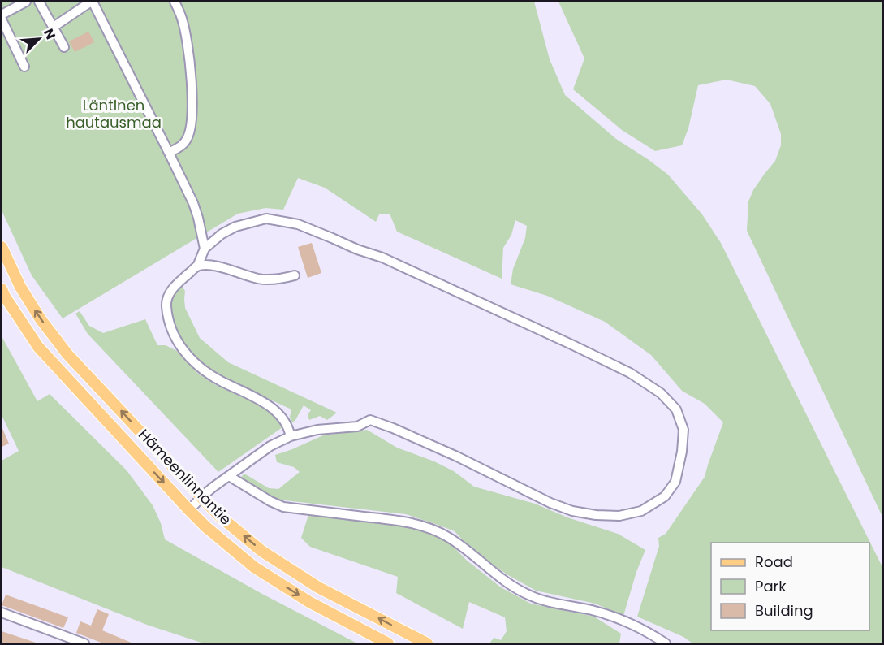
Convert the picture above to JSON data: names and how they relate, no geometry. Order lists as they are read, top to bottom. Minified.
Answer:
{"streets":{"main road":["Hämeenlinnantie"]},"parks":["Läntinen hautausmaa"],"legend":["Road","Park","Building"],"north":"top right"}
